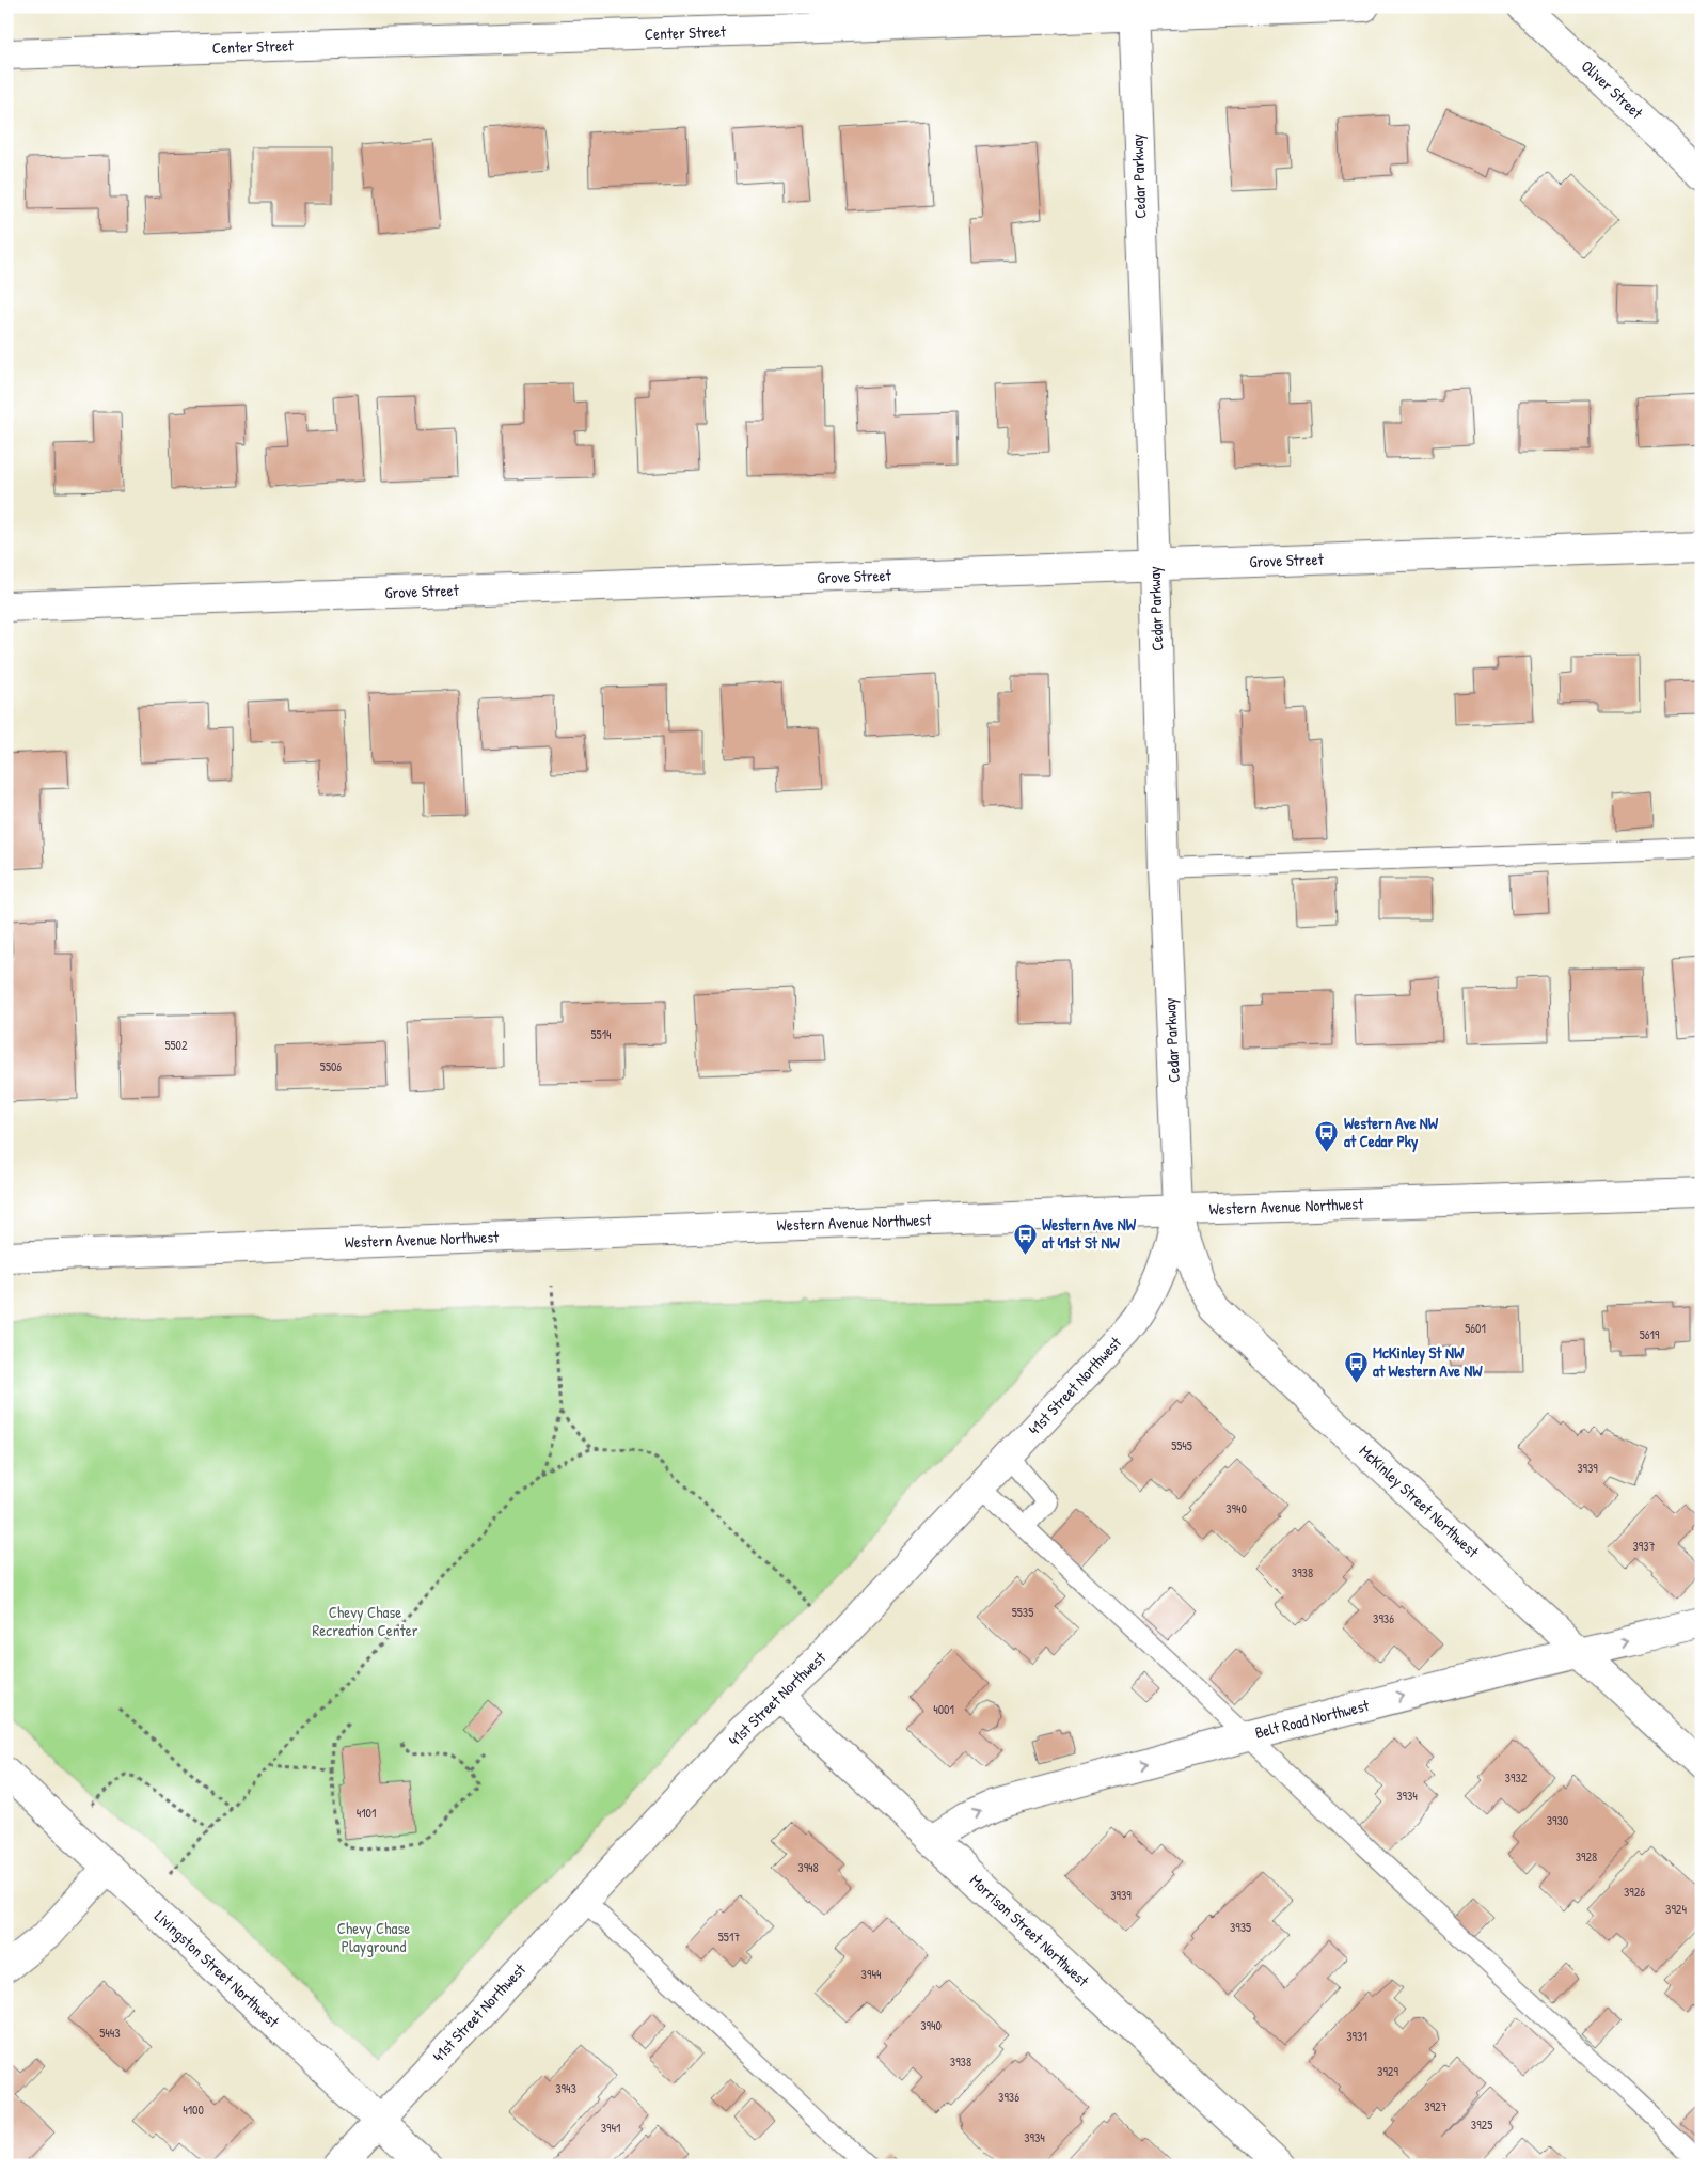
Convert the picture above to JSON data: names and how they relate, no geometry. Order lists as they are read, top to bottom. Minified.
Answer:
{"streets":{"street":["Center Street","Oliver Street","Cedar Parkway","Grove Street","Western Avenue Northwest","41st Street Northwest","McKinley Street Northwest","Belt Road Northwest","Morrison Street Northwest","Livingston Street Northwest"]},"crossings":[["Center Street","Cedar Parkway"],["Cedar Parkway","Grove Street"],["Cedar Parkway","Western Avenue Northwest"],["Cedar Parkway","41st Street Northwest"],["Cedar Parkway","McKinley Street Northwest"],["Western Avenue Northwest","41st Street Northwest"],["Western Avenue Northwest","McKinley Street Northwest"],["41st Street Northwest","McKinley Street Northwest"],["41st Street Northwest","Morrison Street Northwest"],["41st Street Northwest","Livingston Street Northwest"],["McKinley Street Northwest","Belt Road Northwest"],["Belt Road Northwest","Morrison Street Northwest"]],"one_way":["Belt Road Northwest"],"parks":["Chevy Chase Recreation Center","Chevy Chase Playground"],"places":{"bus stop":["Western Ave NW at Cedar Pky","Western Ave NW at 41st St NW","McKinley St NW at Western Ave NW"]},"house_numbers":["5514","5502","5506","5601","5619","5545","3939","3940","3937","3938","5535","3936","4001","3932","3934","4101","3930","3928","3948","3926","3939","3924","3935","5517","3944","3940","5443","3931","3938","3929","3943","3936","3927","4100","3925","3941","3934"]}
